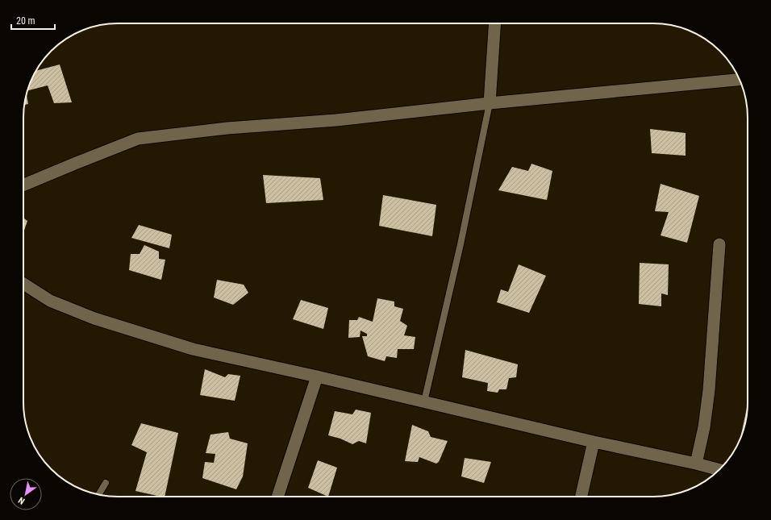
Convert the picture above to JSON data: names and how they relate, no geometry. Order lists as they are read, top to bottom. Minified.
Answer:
{"scale_bar":"20 m","north":"bottom left"}
